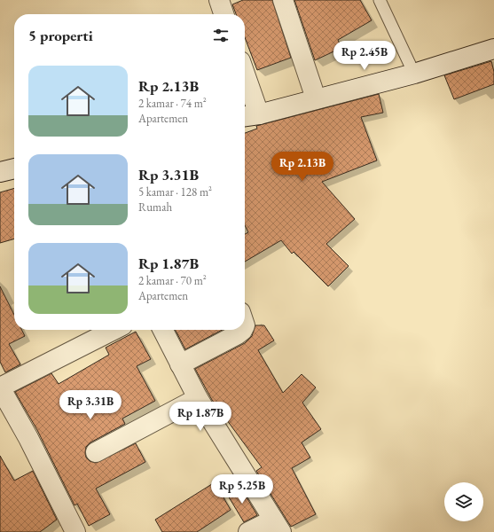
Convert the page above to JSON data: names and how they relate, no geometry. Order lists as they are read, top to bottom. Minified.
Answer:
{"page":{"heading":"5 properti","price":["Rp 2.45B","Rp 2.13B","Rp 3.31B","Rp 1.87B","Rp 5.25B"],"list":[{"name":"Rp 2.13B","note":"2 kamar · 74 m² · Apartemen"},{"name":"Rp 3.31B","note":"5 kamar · 128 m² · Rumah"},{"name":"Rp 1.87B","note":"2 kamar · 70 m² · Apartemen"}]}}
